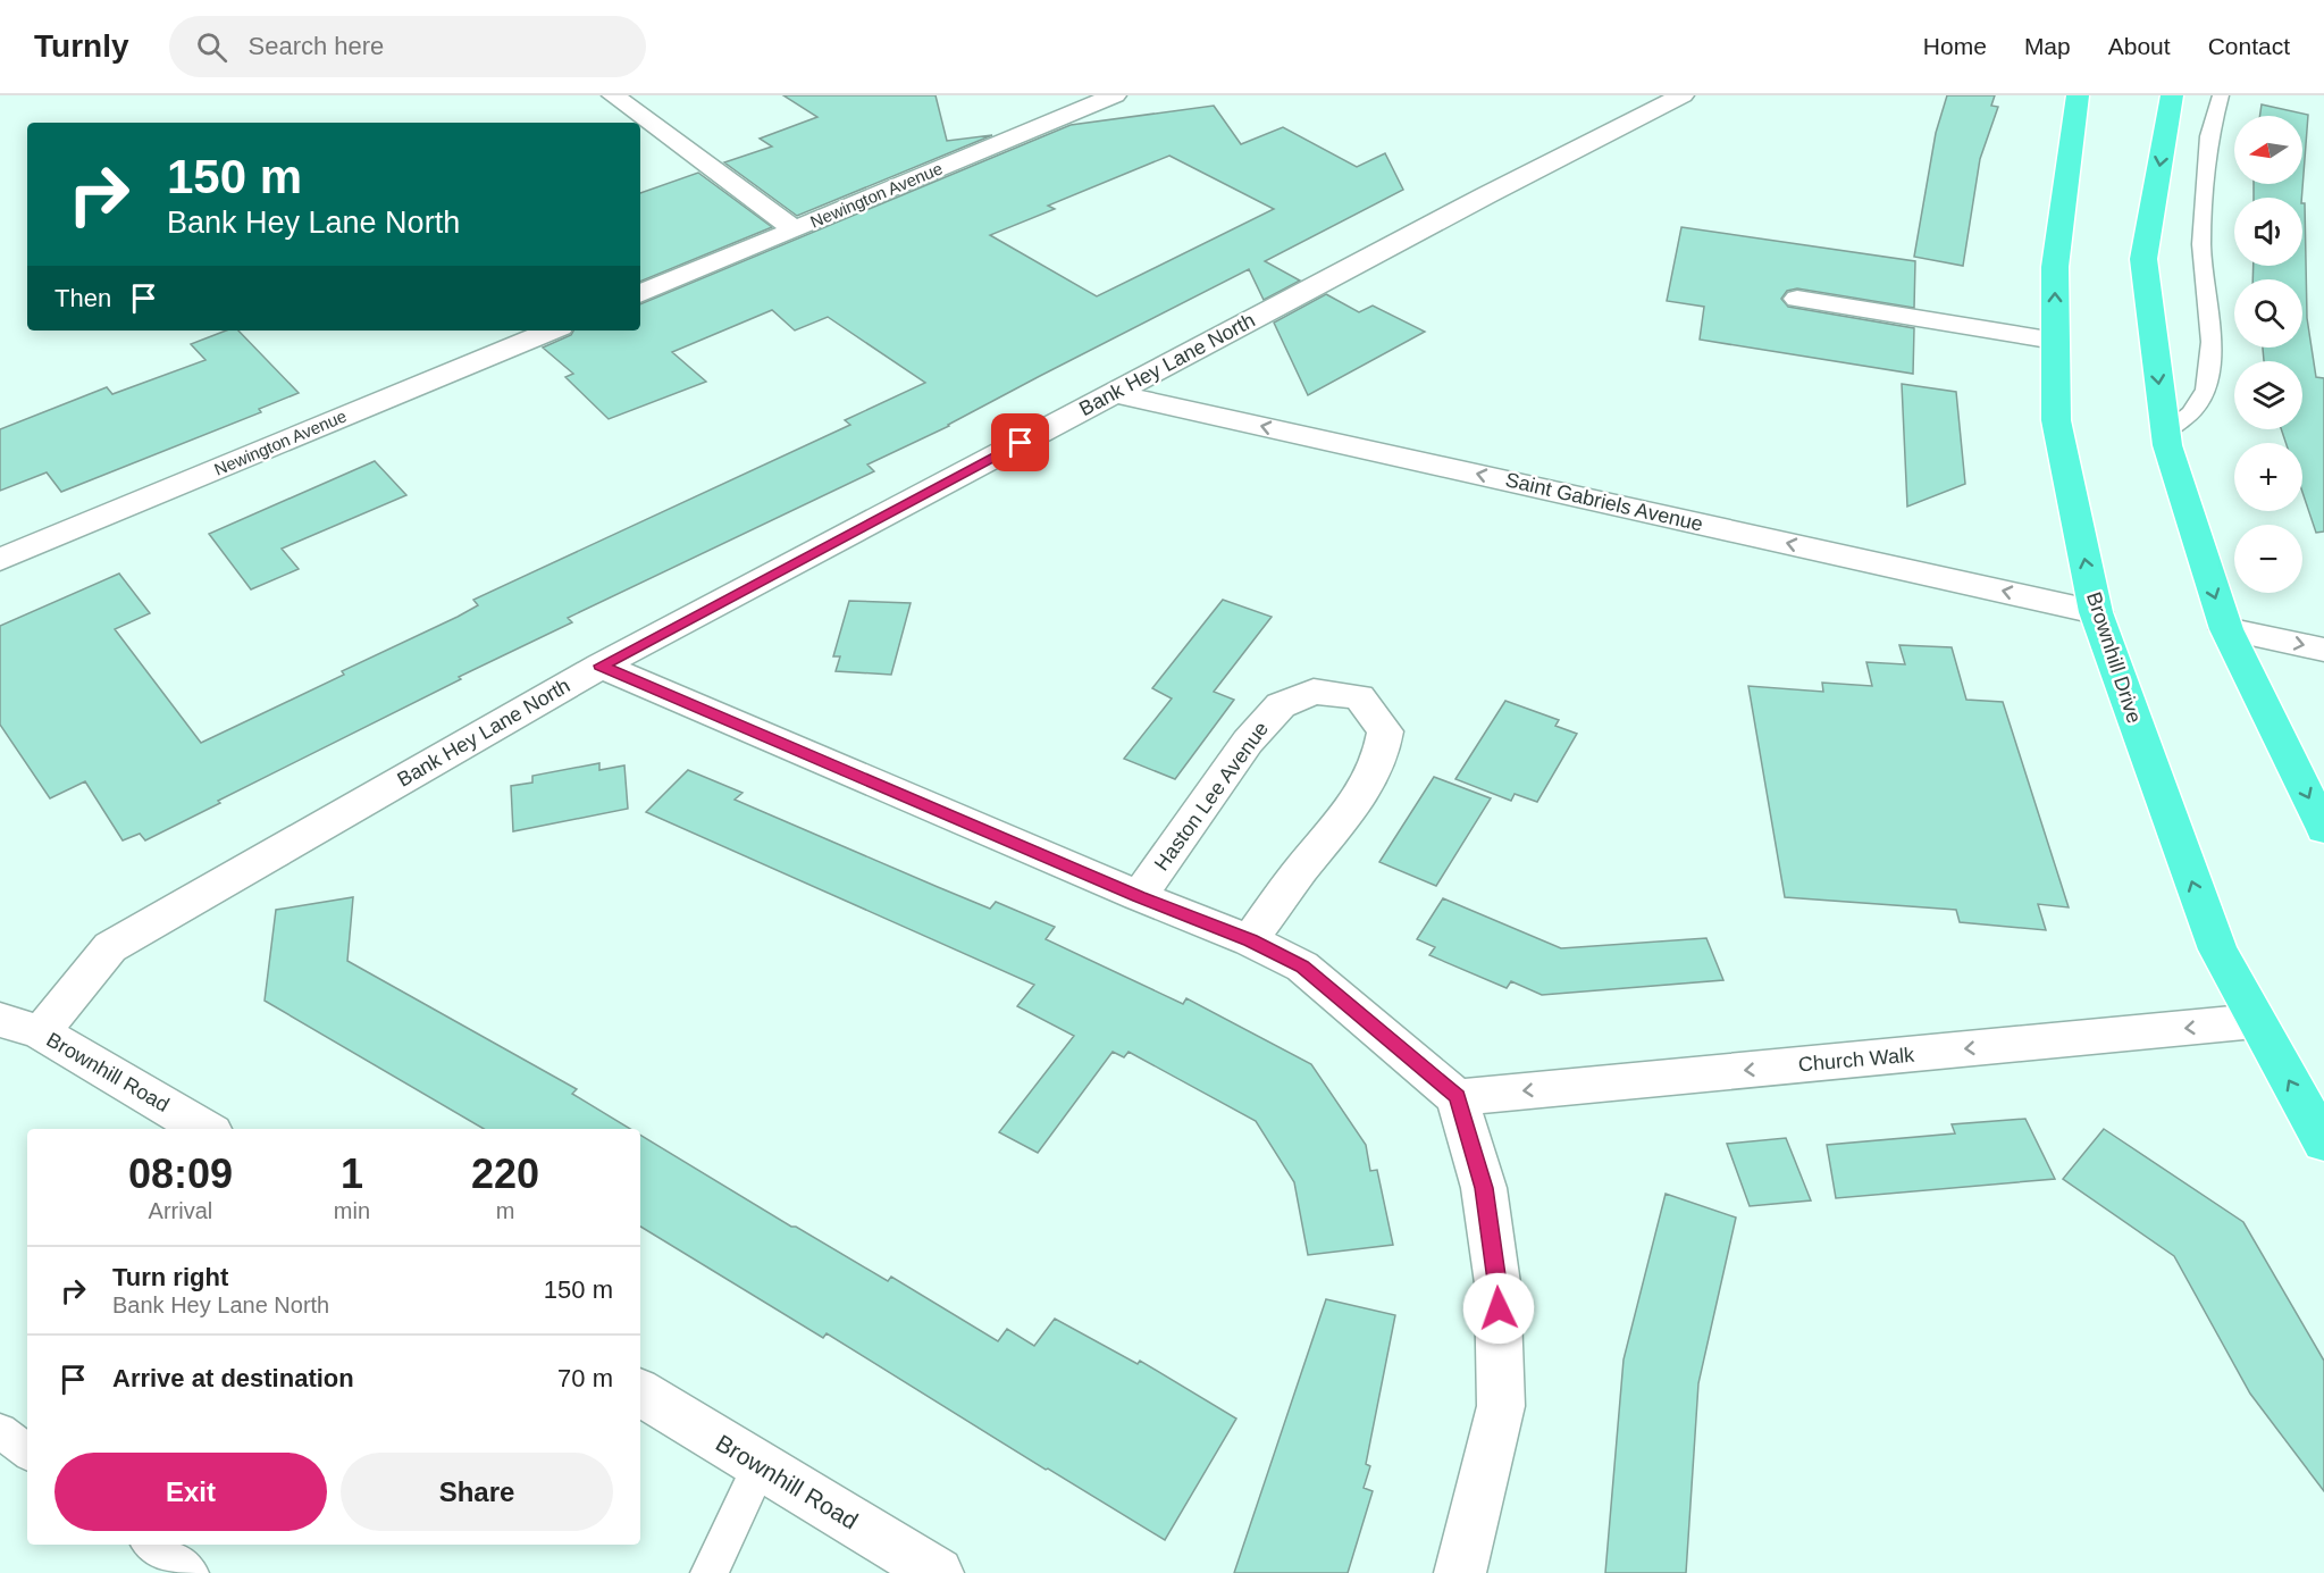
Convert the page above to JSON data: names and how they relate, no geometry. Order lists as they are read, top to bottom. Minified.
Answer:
{"streets":{"highway":["Brownhill Drive"],"street":["Newington Avenue","Bank Hey Lane North","Saint Gabriels Avenue","Haston Lee Avenue","Church Walk","Brownhill Road"]},"crossings":[["Bank Hey Lane North","Saint Gabriels Avenue"],["Bank Hey Lane North","Haston Lee Avenue"],["Bank Hey Lane North","Brownhill Road"],["Saint Gabriels Avenue","Brownhill Drive"],["Brownhill Drive","Church Walk"],["Haston Lee Avenue","Church Walk"]],"one_way":["Saint Gabriels Avenue","Church Walk"],"north":"left","page":{"header":"Turnly","search":"Search here","nav":["Home","Map","About","Contact"],"map_buttons":["+","−"],"turn":["150 m","Bank Hey Lane North"],"then":"Then","eta":["08:09","Arrival","1","min","220","m"],"list":[{"name":"Turn right","note":"Bank Hey Lane North","value":"150 m"},{"name":"Arrive at destination","value":"70 m"}],"buttons":["Exit","Share"]}}
